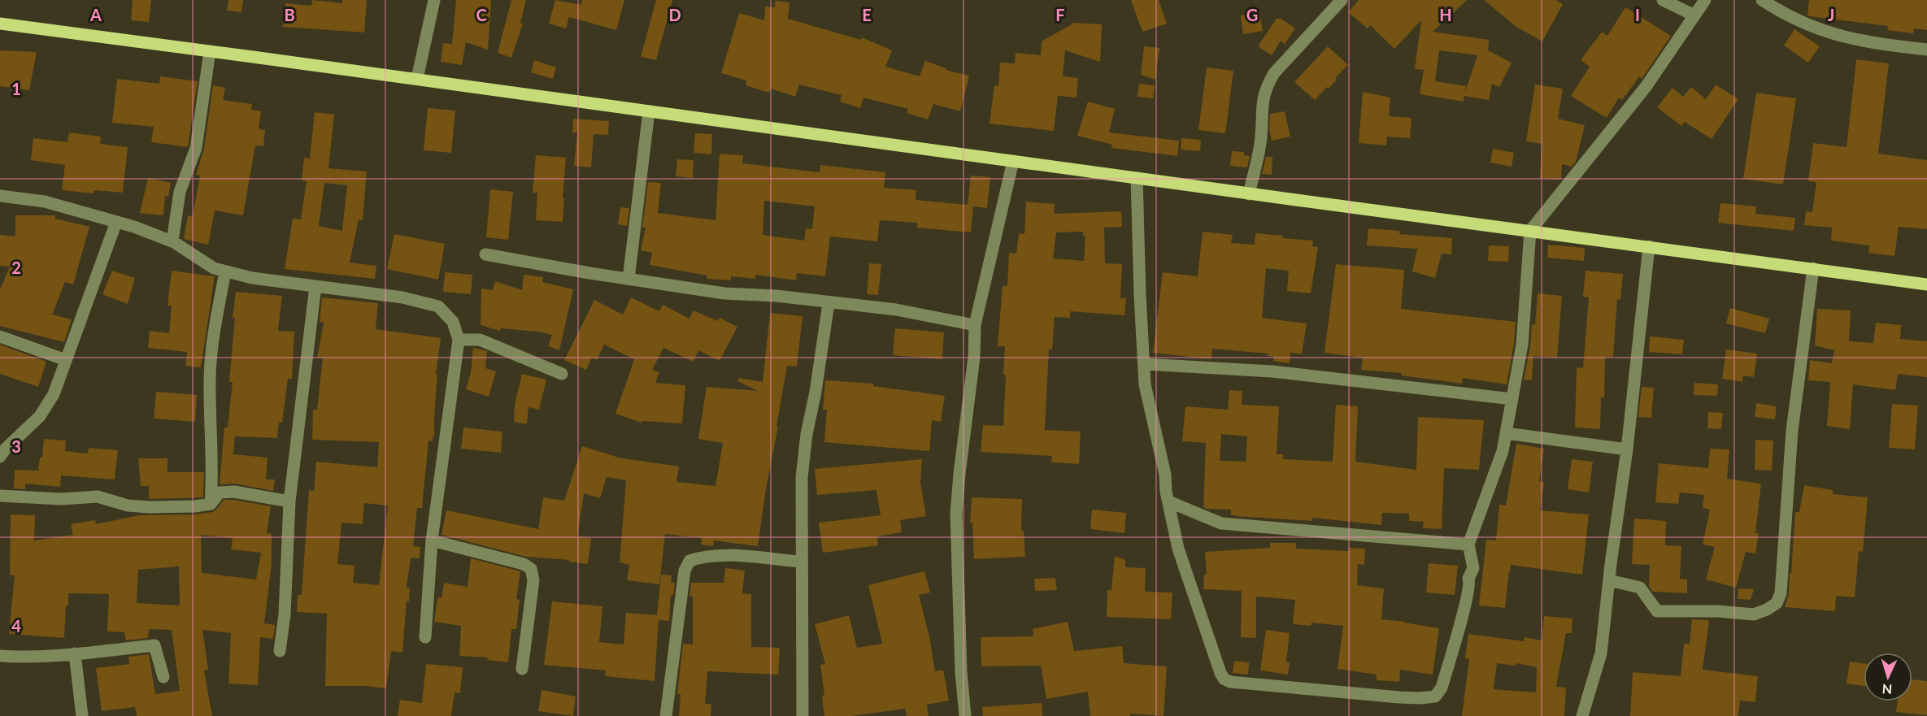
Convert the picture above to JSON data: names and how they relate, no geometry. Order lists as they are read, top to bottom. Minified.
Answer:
{"north":"bottom","grid":{"columns":["A","B","C","D","E","F","G","H","I","J"],"rows":["1","2","3","4"]}}
